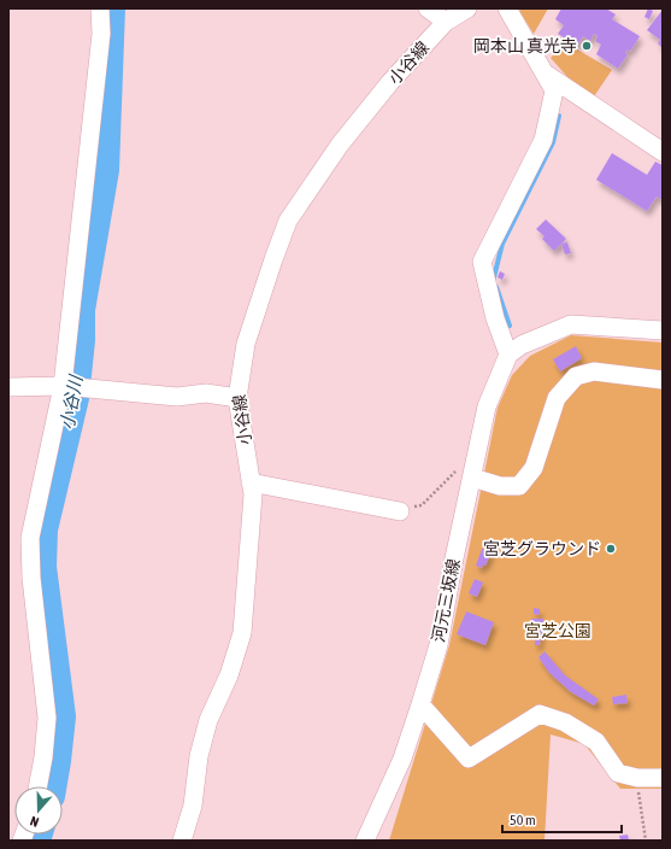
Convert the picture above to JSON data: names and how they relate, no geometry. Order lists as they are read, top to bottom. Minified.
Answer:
{"streets":{"street":["小谷線","河元三坂線"]},"water":["小谷川"],"parks":["宮芝公園"],"places":["岡本山 真光寺","宮芝グラウンド"],"scale_bar":"50 m","north":"bottom"}
